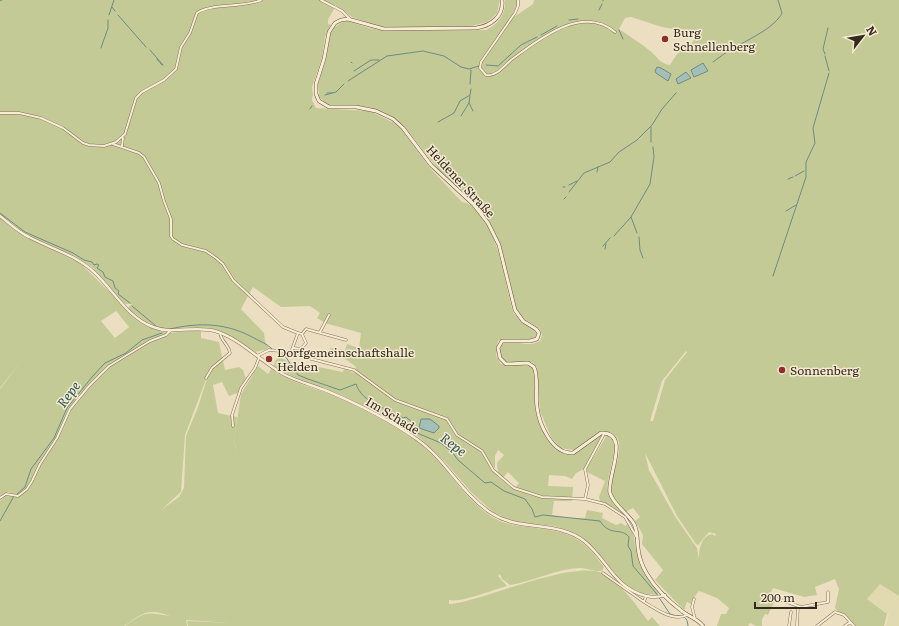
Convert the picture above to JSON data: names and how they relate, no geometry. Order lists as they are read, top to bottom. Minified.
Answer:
{"streets":{"main road":["Heldener Straße"],"street":["Im Schade"]},"water":["Repe"],"places":["Burg Schnellenberg","Dorfgemeinschaftshalle Helden","Sonnenberg"],"scale_bar":"200 m","north":"top right"}
